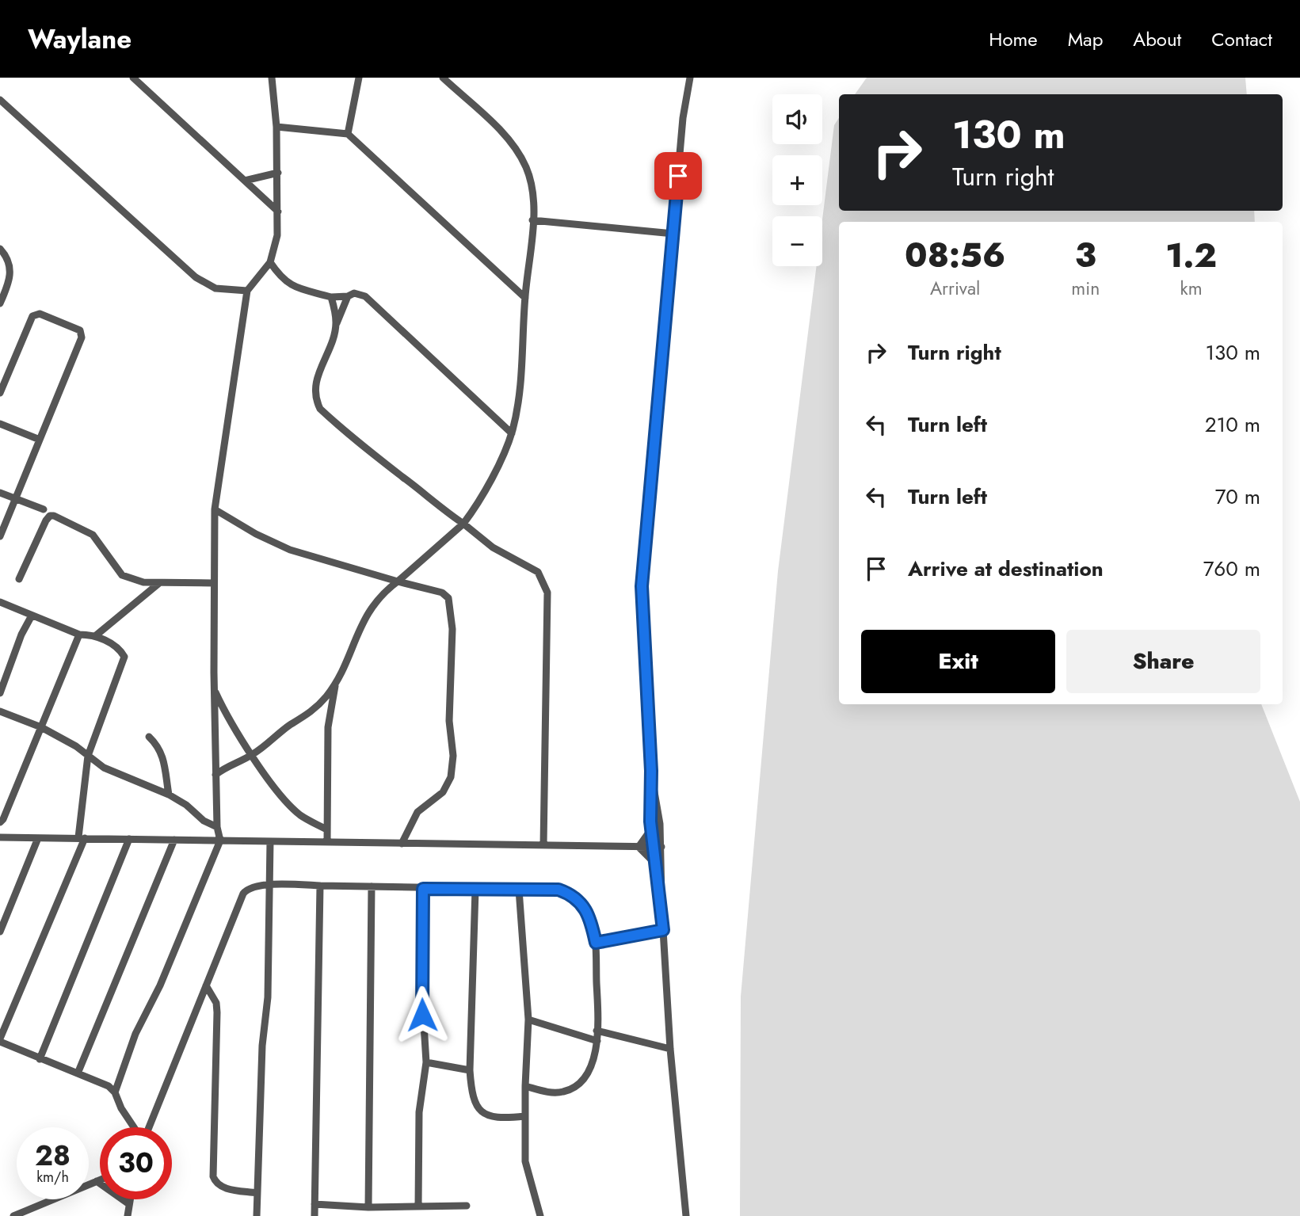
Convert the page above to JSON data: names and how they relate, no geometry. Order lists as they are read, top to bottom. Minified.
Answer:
{"page":{"header":"Waylane","nav":["Home","Map","About","Contact"],"map_buttons":["+","−"],"turn":["130 m","Turn right"],"eta":["08:56","Arrival","3","min","1.2","km"],"list":[{"name":"Turn right","value":"130 m"},{"name":"Turn left","value":"210 m"},{"name":"Turn left","value":"70 m"},{"name":"Arrive at destination","value":"760 m"}],"buttons":["Exit","Share"],"speed":"28 km/h","limit":"30"}}
